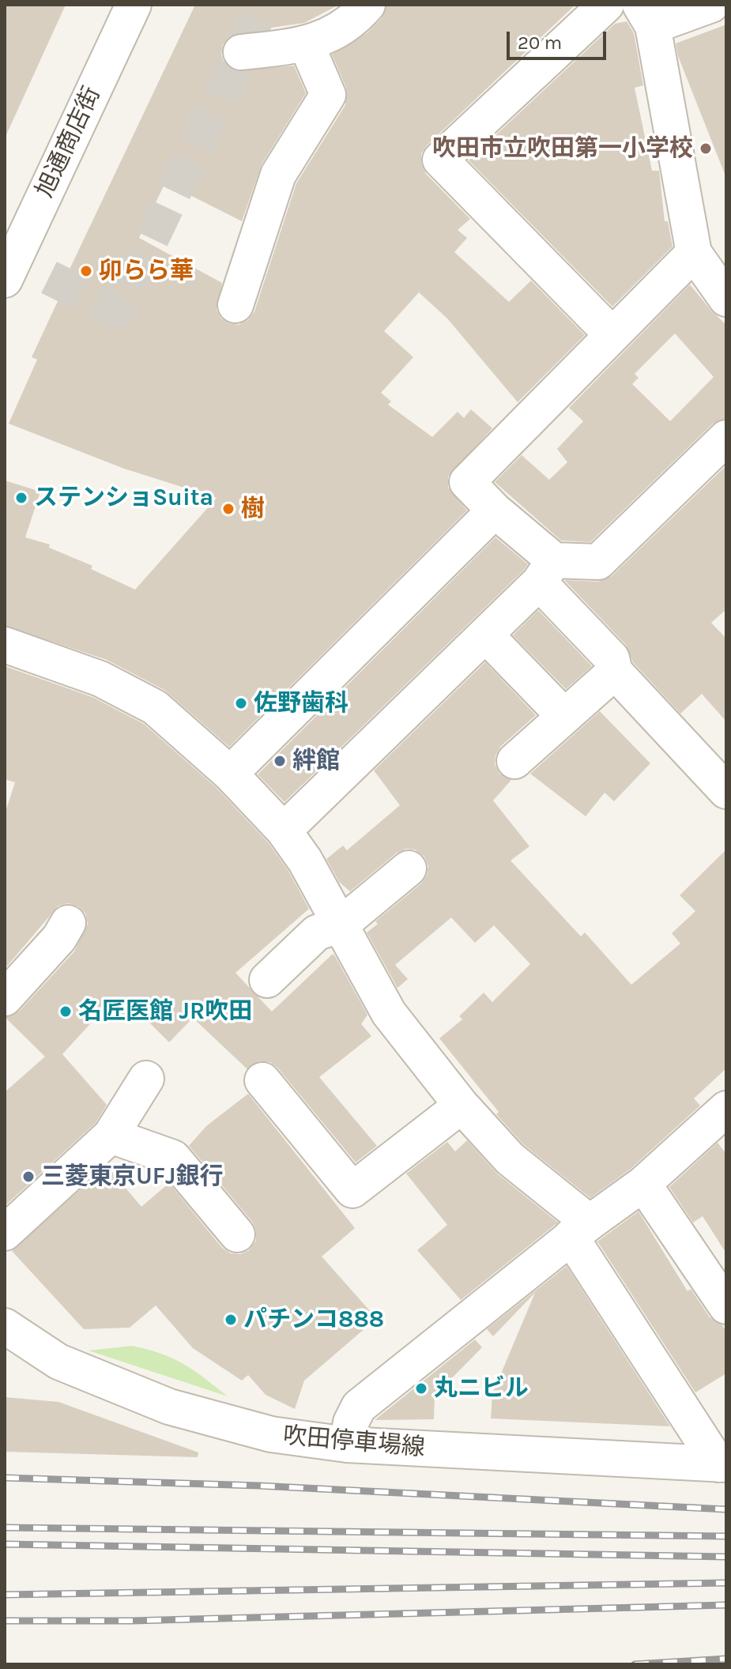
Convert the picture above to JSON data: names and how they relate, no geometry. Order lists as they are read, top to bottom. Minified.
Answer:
{"streets":{"street":["旭通商店街","吹田停車場線"]},"places":["吹田市立吹田第一小学校","卯らら華","ステンショSuita","樹","佐野歯科","絆館","名匠医館 JR吹田","三菱東京UFJ銀行","パチンコ888","丸ニビル"],"scale_bar":"20 m"}
